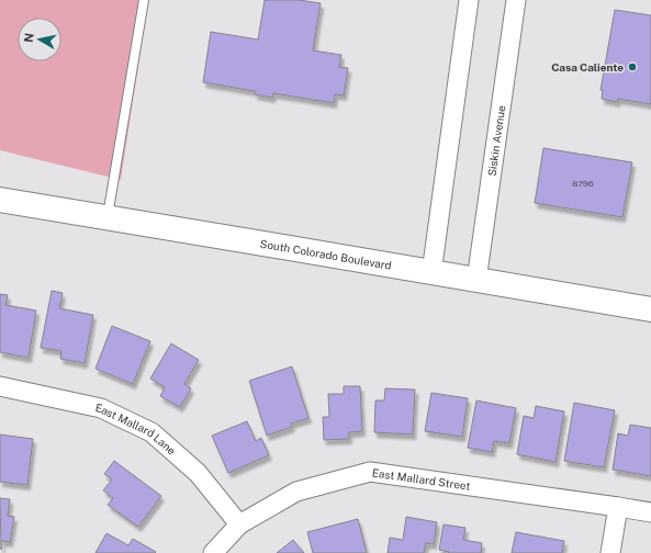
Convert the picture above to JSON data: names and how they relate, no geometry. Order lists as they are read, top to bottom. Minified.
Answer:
{"streets":{"main road":["South Colorado Boulevard"],"street":["Siskin Avenue","East Mallard Lane","East Mallard Street"]},"crossings":[["Siskin Avenue","South Colorado Boulevard"],["East Mallard Lane","East Mallard Street"]],"places":["Casa Caliente"],"house_numbers":["8796"],"north":"left"}
